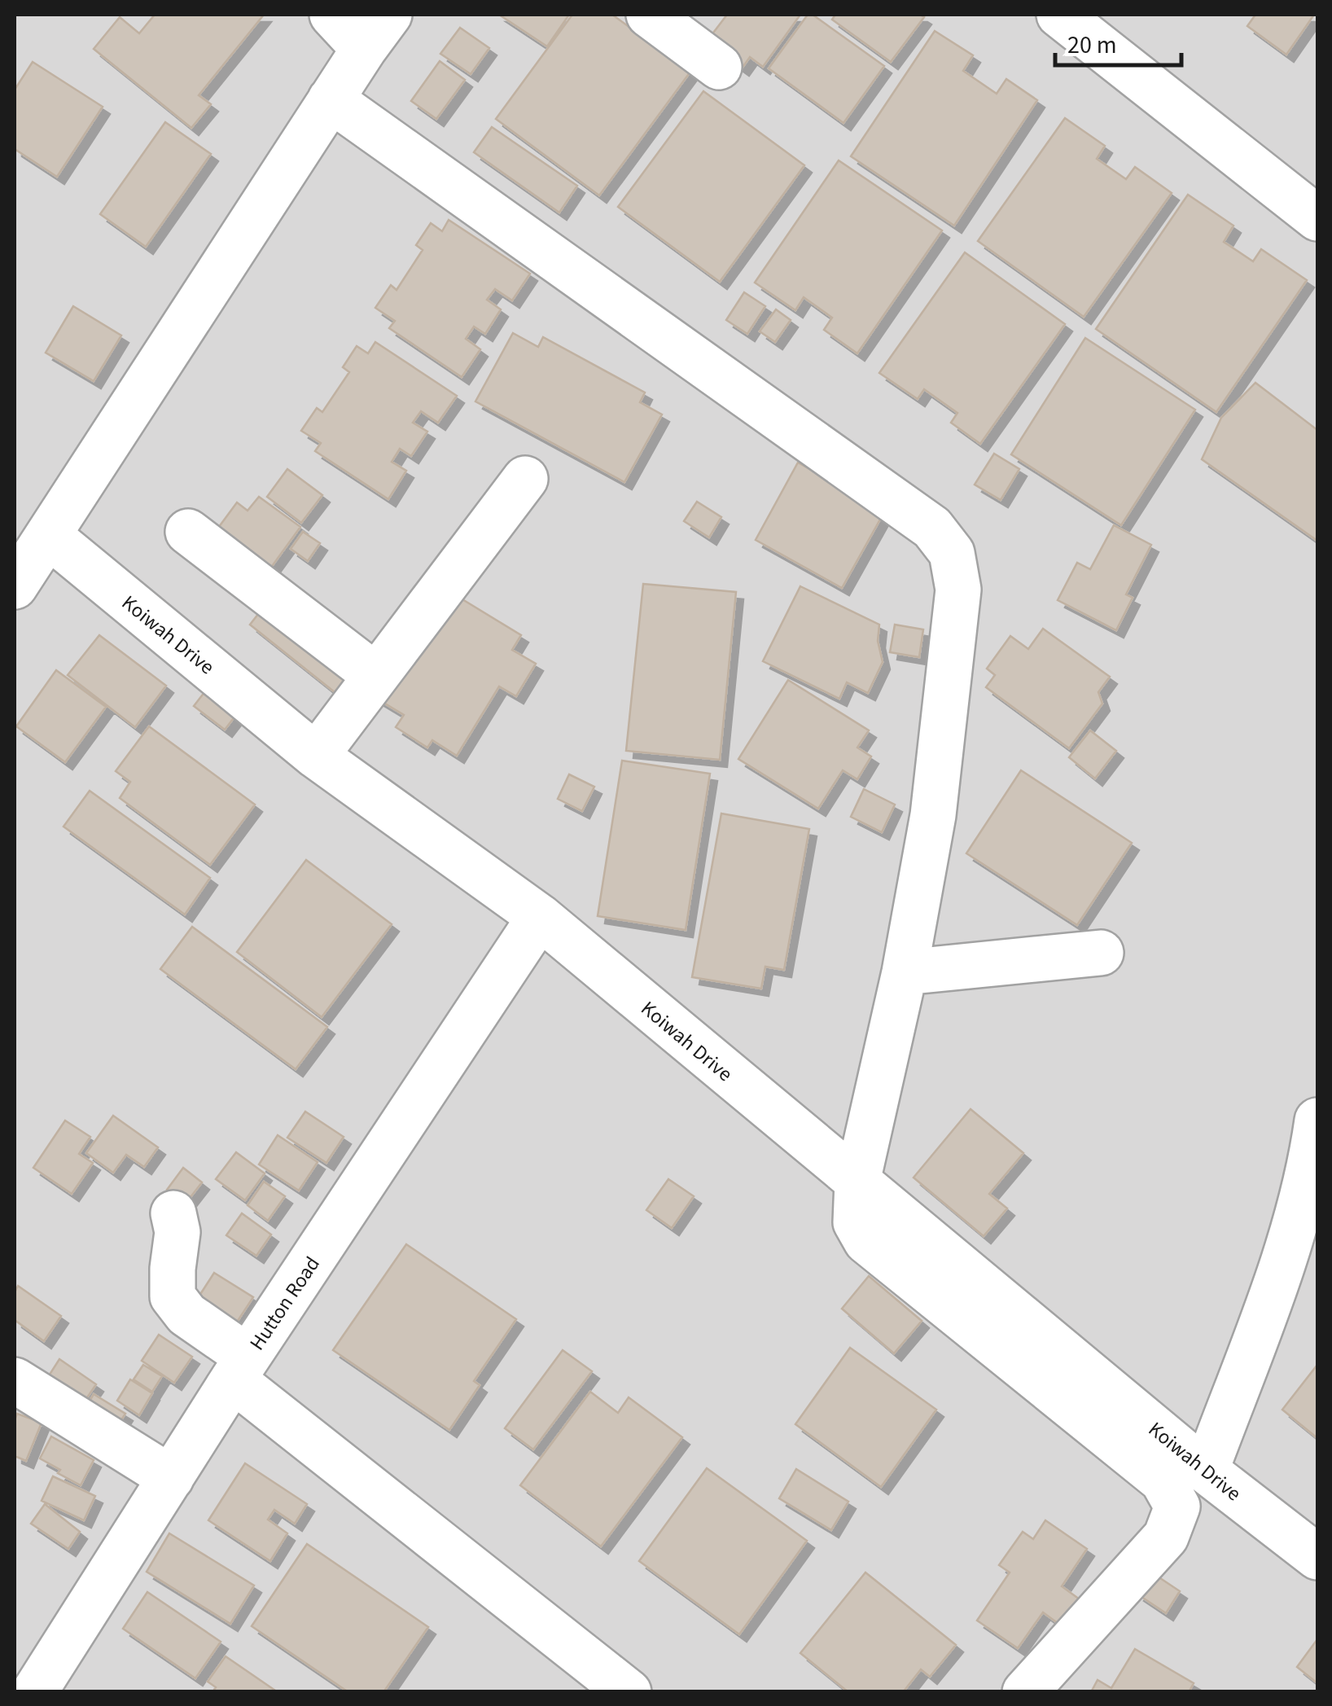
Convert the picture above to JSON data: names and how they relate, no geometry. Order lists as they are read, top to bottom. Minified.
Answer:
{"streets":{"street":["Koiwah Drive","Hutton Road"]},"crossings":[["Koiwah Drive","Hutton Road"]],"scale_bar":"20 m"}
